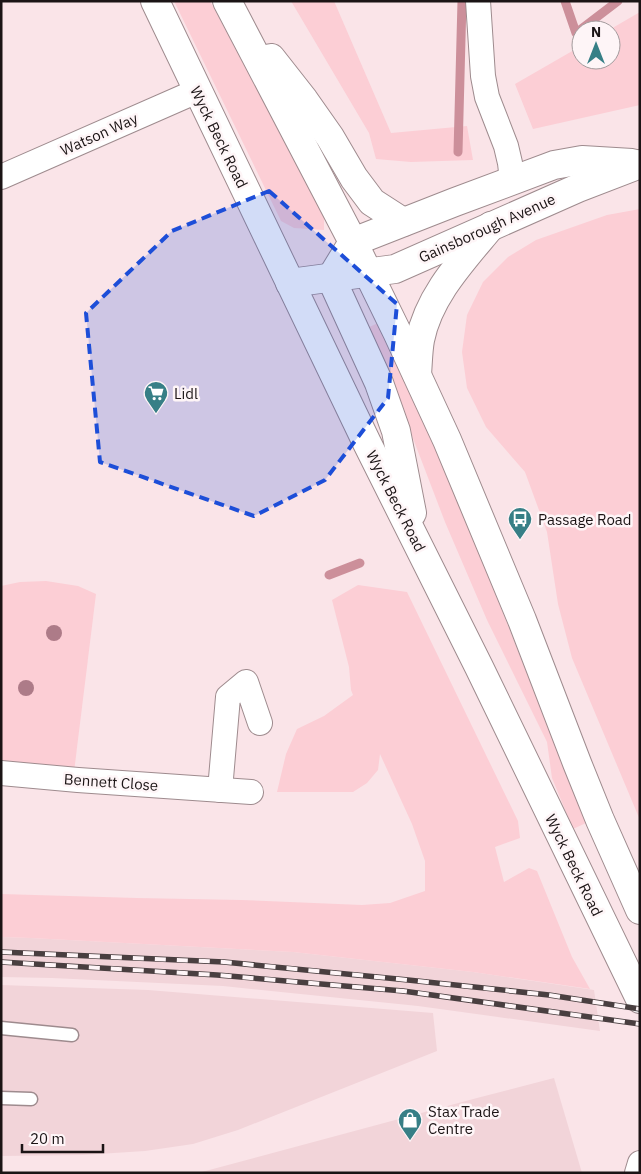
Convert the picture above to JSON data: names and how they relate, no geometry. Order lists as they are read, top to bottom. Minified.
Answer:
{"streets":{"main road":["Wyck Beck Road","Gainsborough Avenue"],"street":["Watson Way","Bennett Close"]},"crossings":[["Watson Way","Wyck Beck Road"],["Wyck Beck Road","Gainsborough Avenue"]],"places":{"supermarket":["Lidl"],"bus stop":["Passage Road"],"shop":["Stax Trade Centre"]},"scale_bar":"20 m","north":"top"}
